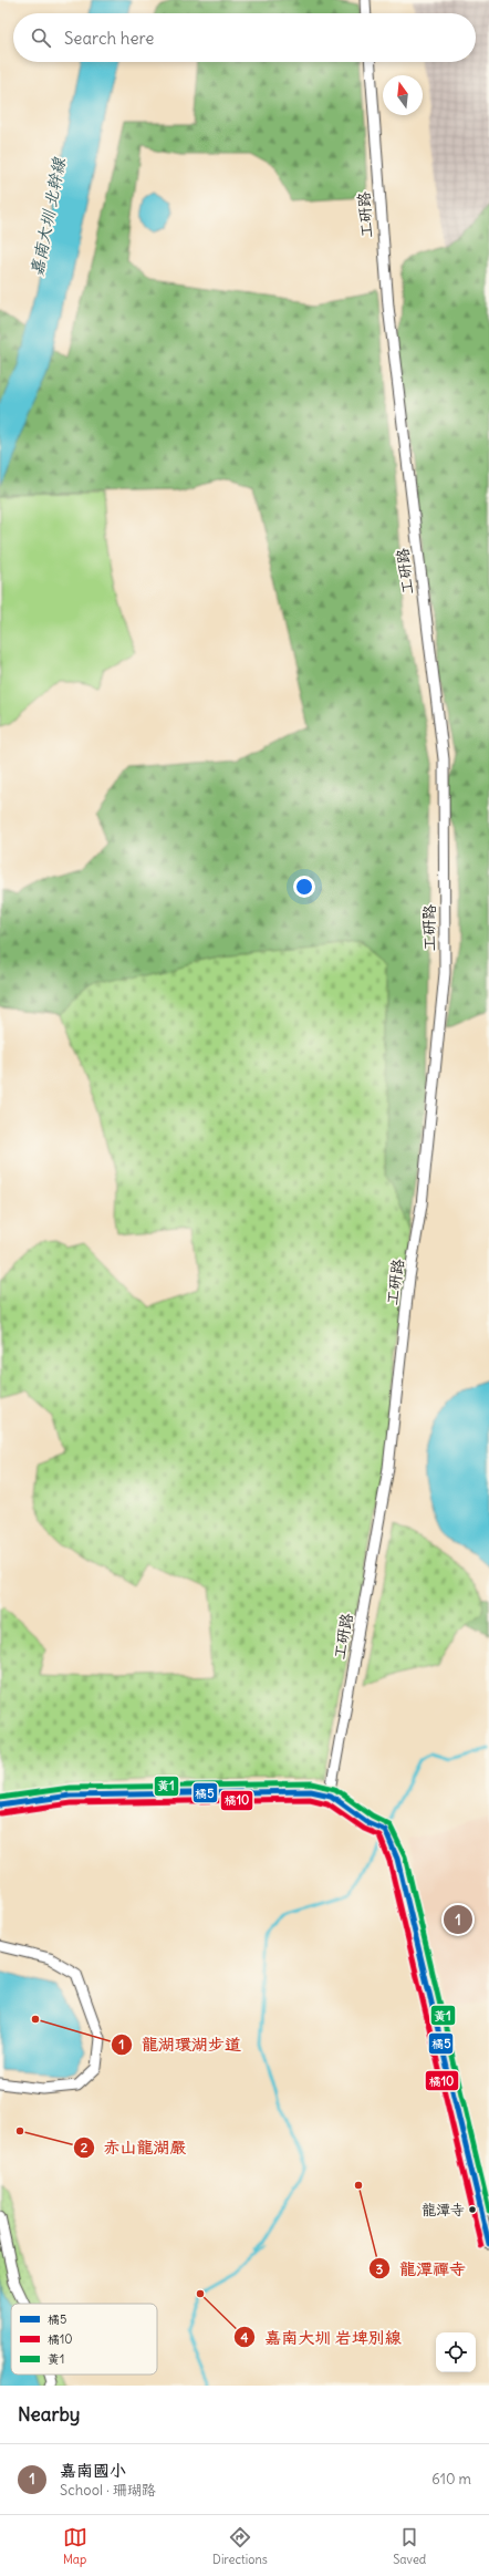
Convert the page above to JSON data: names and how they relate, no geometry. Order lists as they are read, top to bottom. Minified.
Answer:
{"streets":{"street":["工研路"]},"water":["嘉南大圳 北幹線"],"places":["龍湖環湖步道","赤山龍湖嚴","龍潭禪寺","龍潭寺","嘉南大圳 岩埤別線"],"lines":["transit line 黃1","transit line 橘5","transit line 橘10"],"legend":["橘5","橘10","黃1"],"north":"top","page":{"search":"Search here","pins":"1","heading":"Nearby","list":[{"mark":"1","name":"嘉南國小","note":"School · 珊瑚路","value":"610 m"}],"nav":["Map","Directions","Saved"]}}
